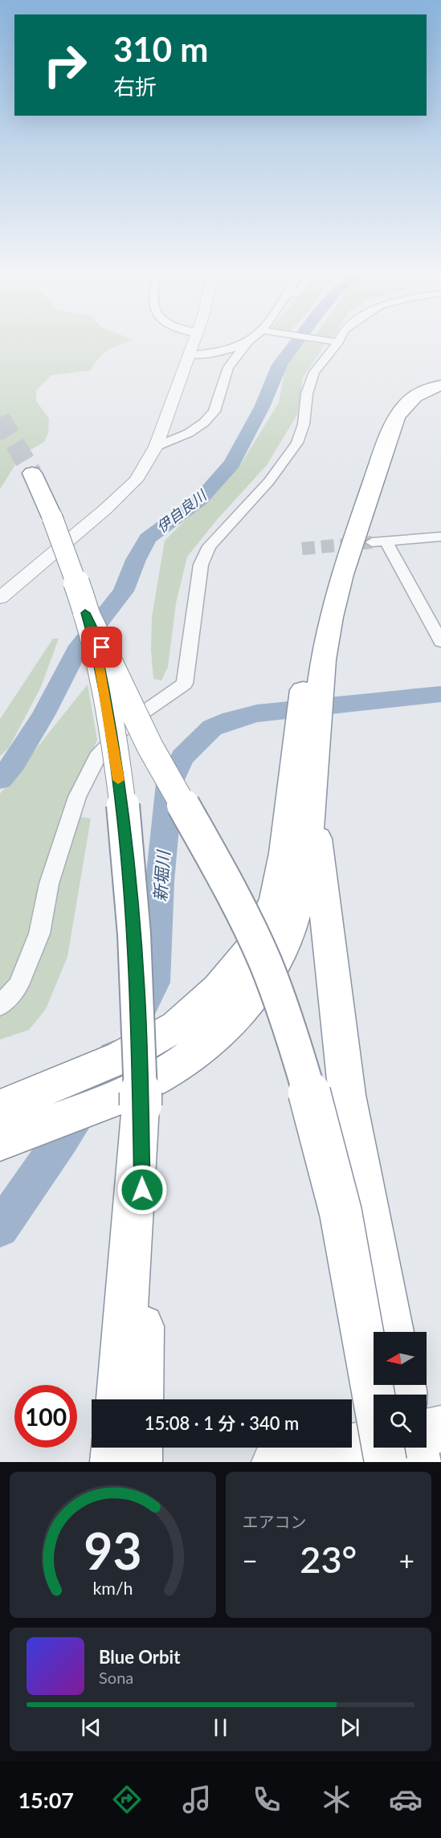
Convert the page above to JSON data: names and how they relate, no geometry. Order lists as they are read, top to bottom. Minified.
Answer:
{"water":["伊自良川","新堀川"],"north":"left","page":{"turn":["310 m","右折"],"limit":"100","trip":"15:08 · 1 分 · 340 m","tile":"エアコン","heat":["−","23°","+"],"song":["Blue Orbit","Sona"],"tabs":"15:07","gauge":["93","km/h"]}}
